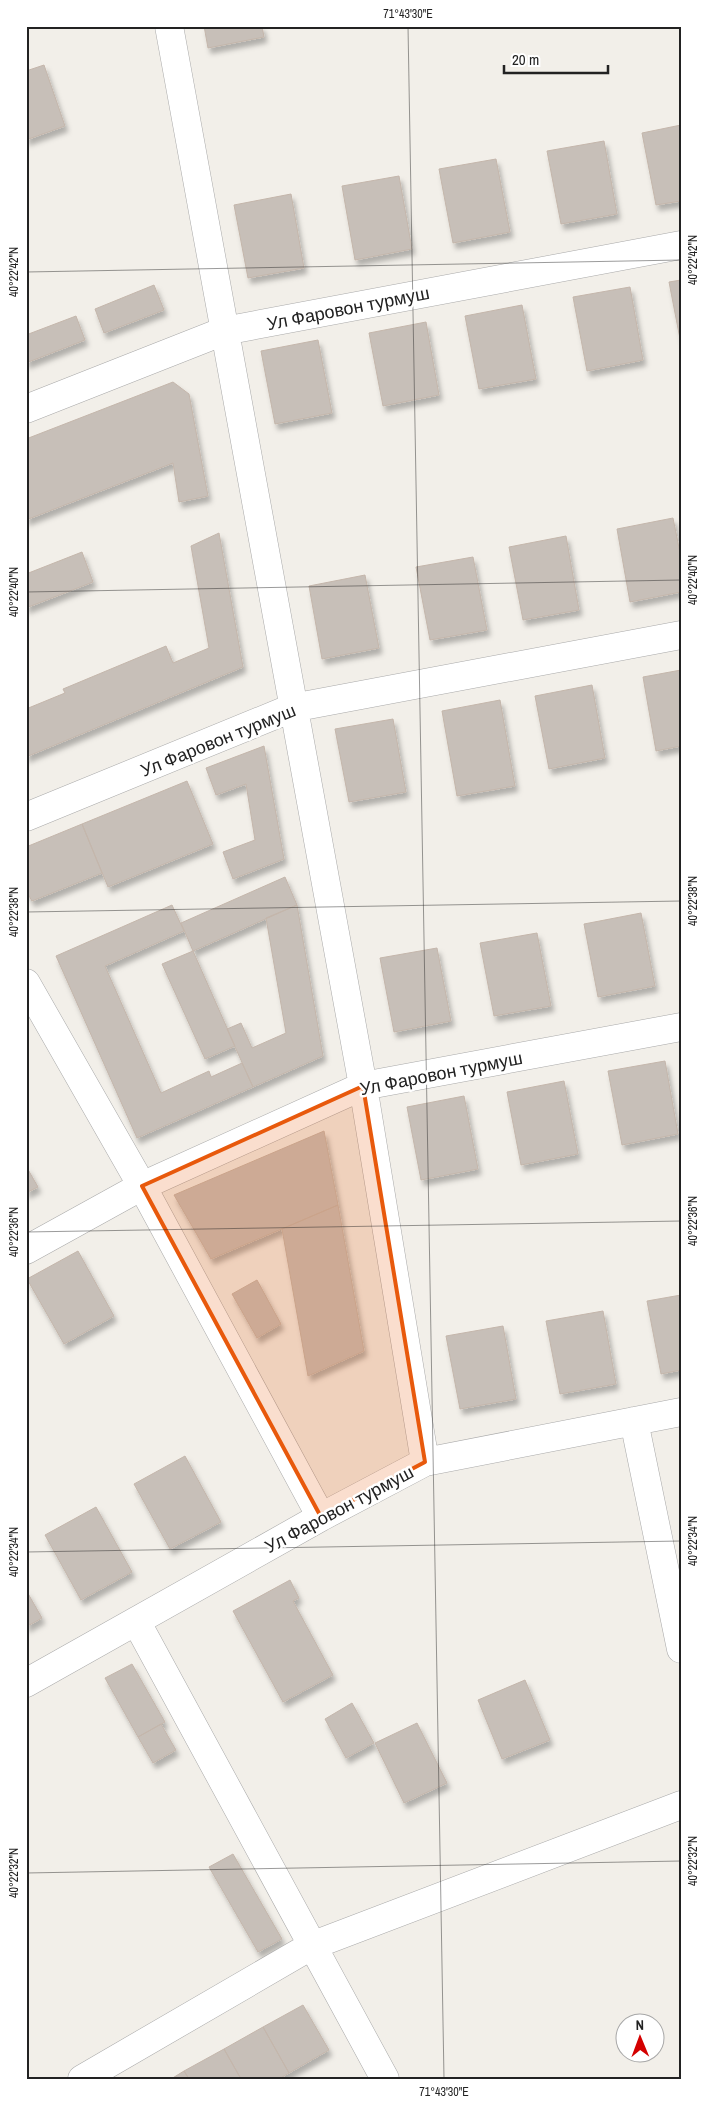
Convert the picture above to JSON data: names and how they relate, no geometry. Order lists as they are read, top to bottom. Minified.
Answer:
{"streets":{"street":["Ул Фаровон турмуш"]},"scale_bar":"20 m","north":"top","coordinates":["71°43'30\"E","40°22'42\"N","40°22'40\"N","40°22'38\"N","40°22'36\"N","40°22'34\"N","40°22'32\"N"]}
